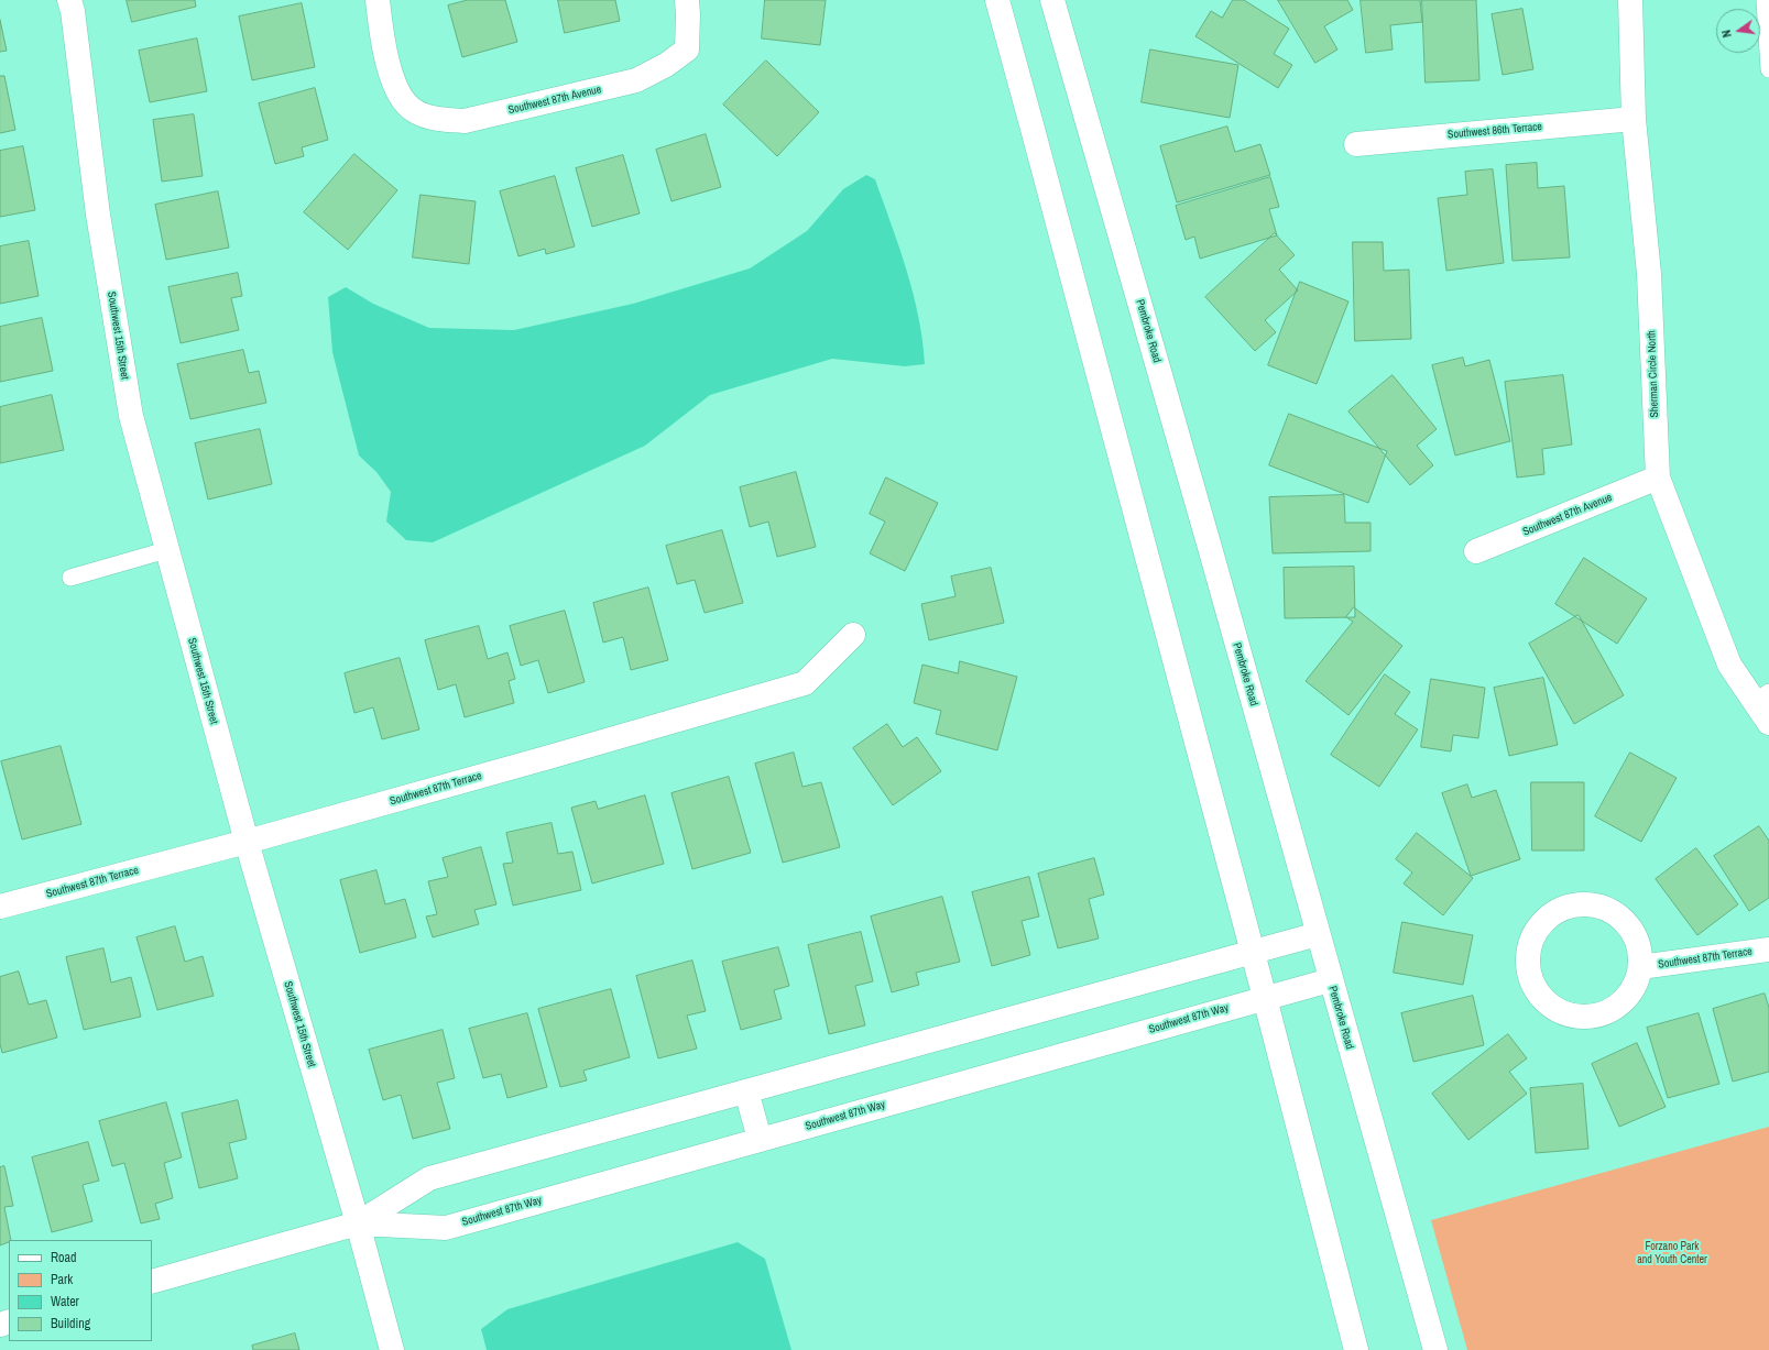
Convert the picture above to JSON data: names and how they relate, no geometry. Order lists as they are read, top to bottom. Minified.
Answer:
{"streets":{"street":["Southwest 87th Avenue","Southwest 86th Terrace","Pembroke Road","Southwest 15th Street","Sherman Circle North","Southwest 87th Terrace","Southwest 87th Way"]},"crossings":[["Southwest 87th Avenue","Sherman Circle North"],["Southwest 86th Terrace","Sherman Circle North"],["Pembroke Road","Southwest 87th Way"],["Southwest 15th Street","Southwest 87th Terrace"],["Southwest 15th Street","Southwest 87th Way"]],"parks":["Forzano Park and Youth Center"],"legend":["Road","Park","Water","Building"],"north":"left"}
